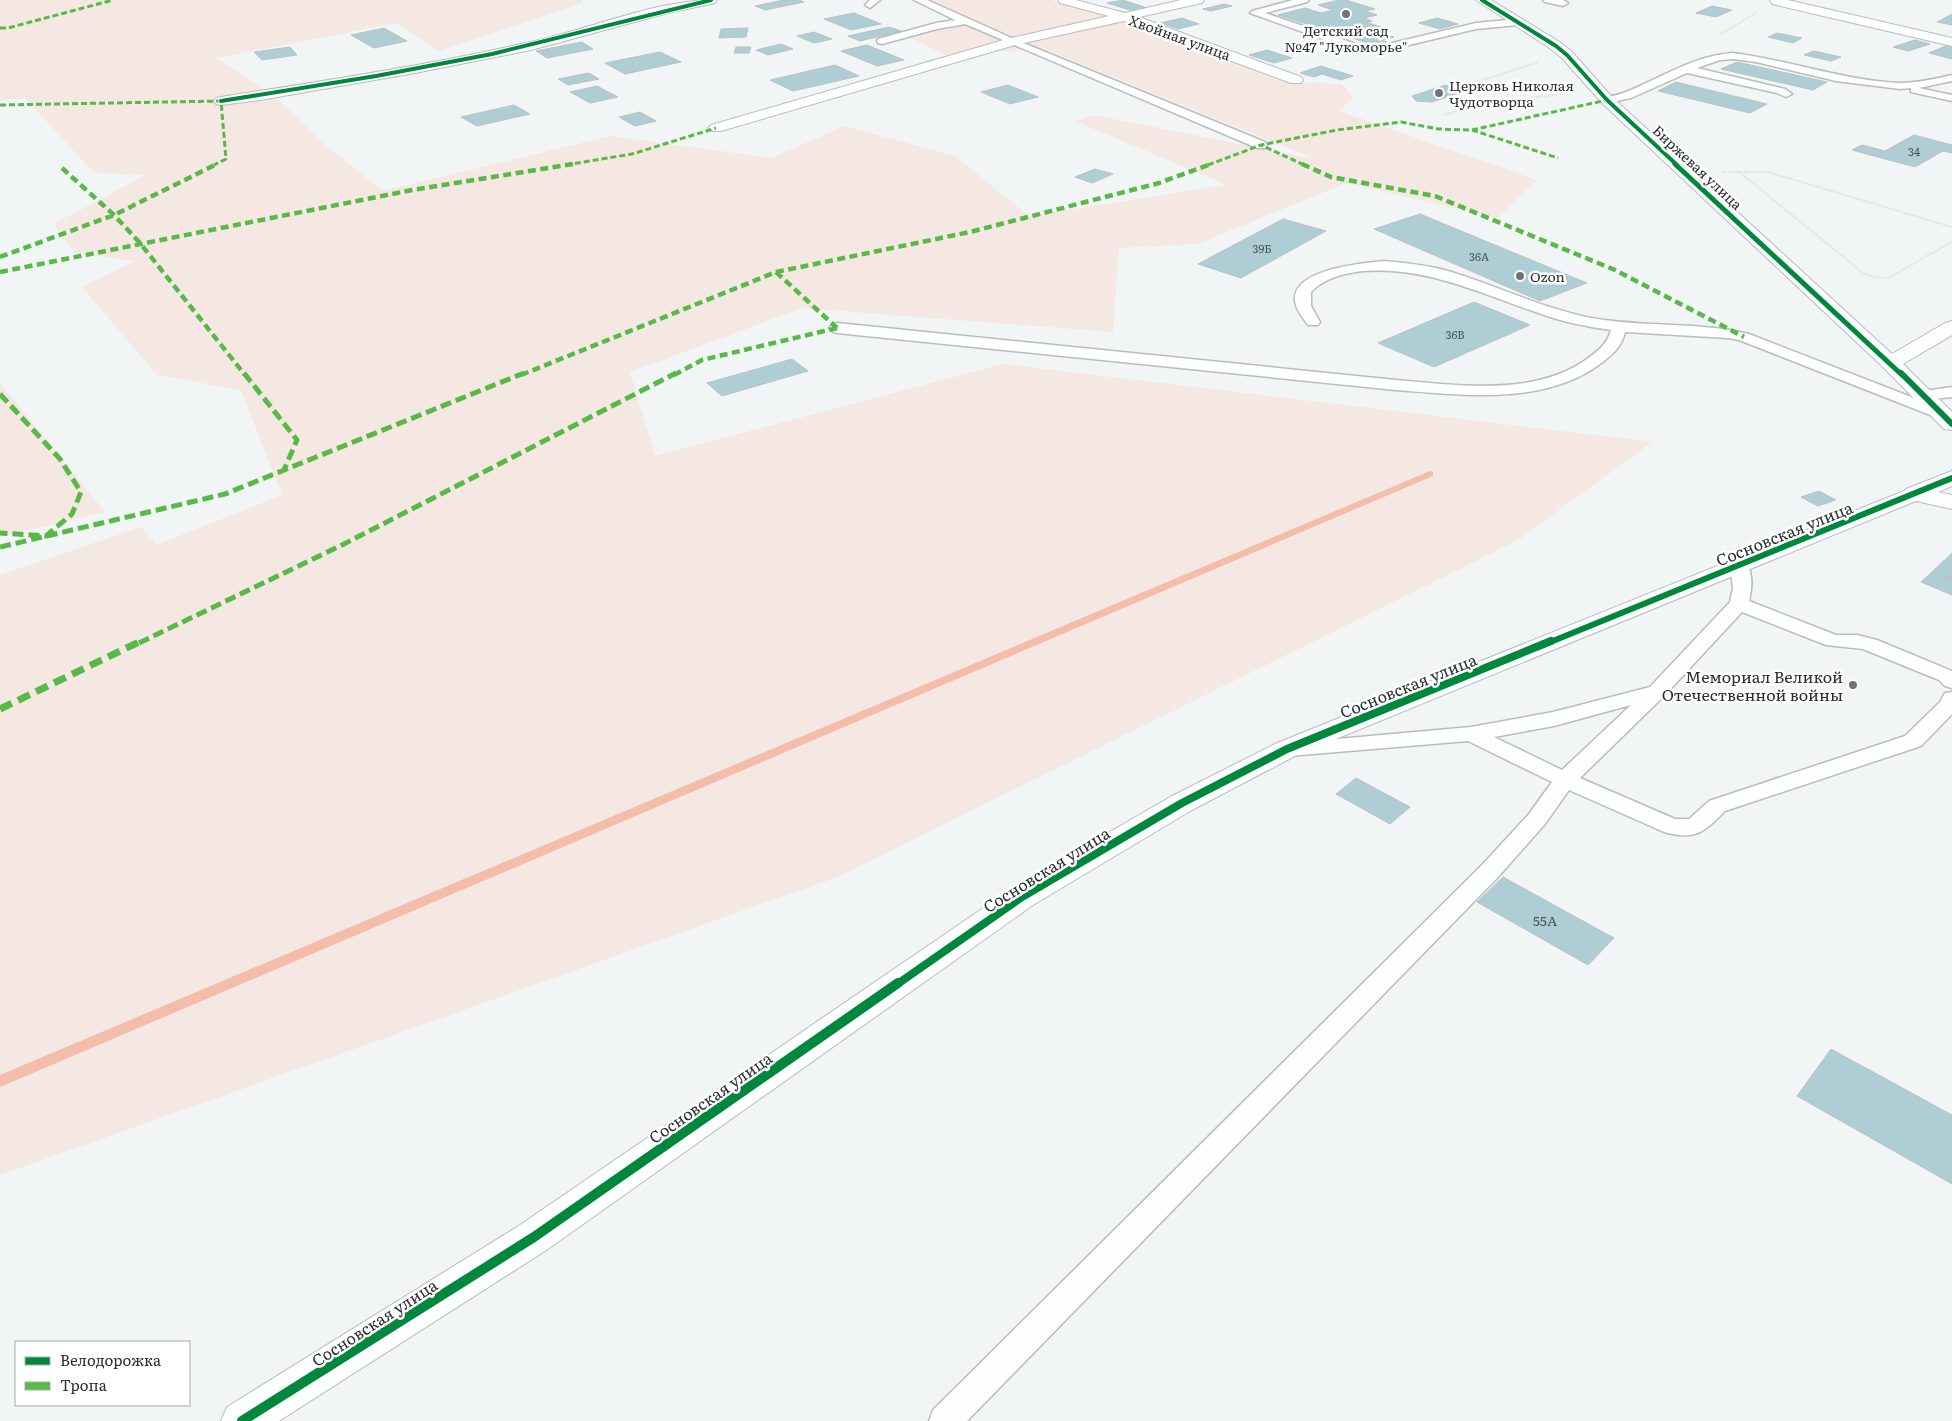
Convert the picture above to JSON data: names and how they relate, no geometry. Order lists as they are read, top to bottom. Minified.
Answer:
{"streets":{"street":["Хвойная улица","Биржевая улица","Сосновская улица"]},"places":["Детский сад №47 \"Лукоморье\"","Церковь Николая Чудотворца","Ozon","Мемориал Великой Отечественной войны"],"house_numbers":["34","39Б","36А","36В","55А"],"legend":["Велодорожка","Тропа"]}
